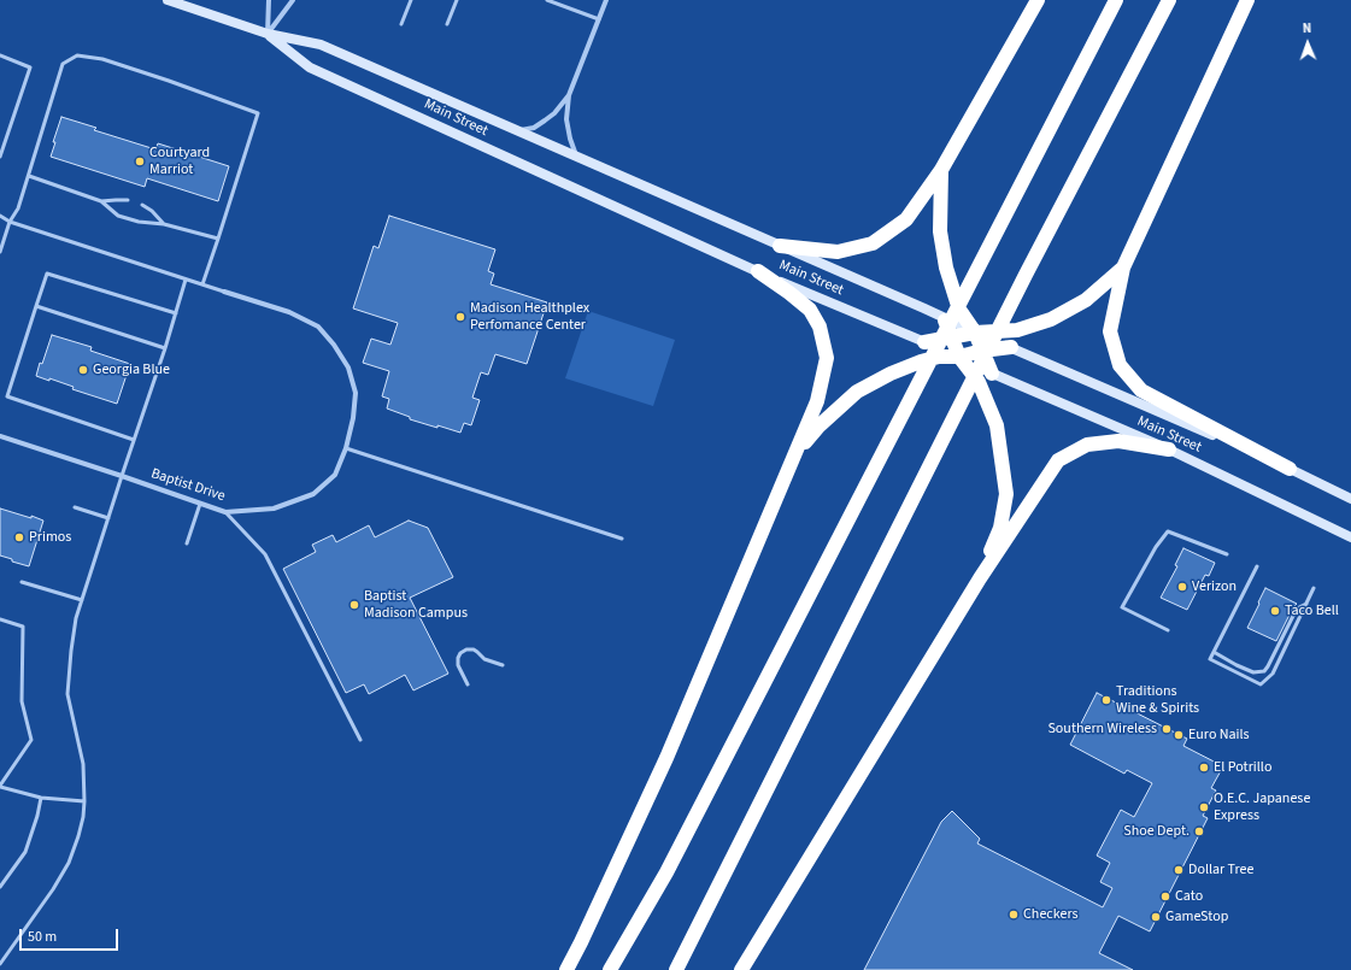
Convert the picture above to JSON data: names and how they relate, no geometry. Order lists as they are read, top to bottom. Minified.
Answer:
{"streets":{"main road":["Main Street"],"street":["Baptist Drive"]},"places":["Courtyard Marriot","Madison Healthplex Perfomance Center","Georgia Blue","Primos","Verizon","Baptist Madison Campus","Taco Bell","Traditions Wine & Spirits","Southern Wireless","Euro Nails","El Potrillo","O.E.C. Japanese Express","Shoe Dept.","Dollar Tree","Cato","Checkers","GameStop"],"scale_bar":"50 m","north":"top"}
